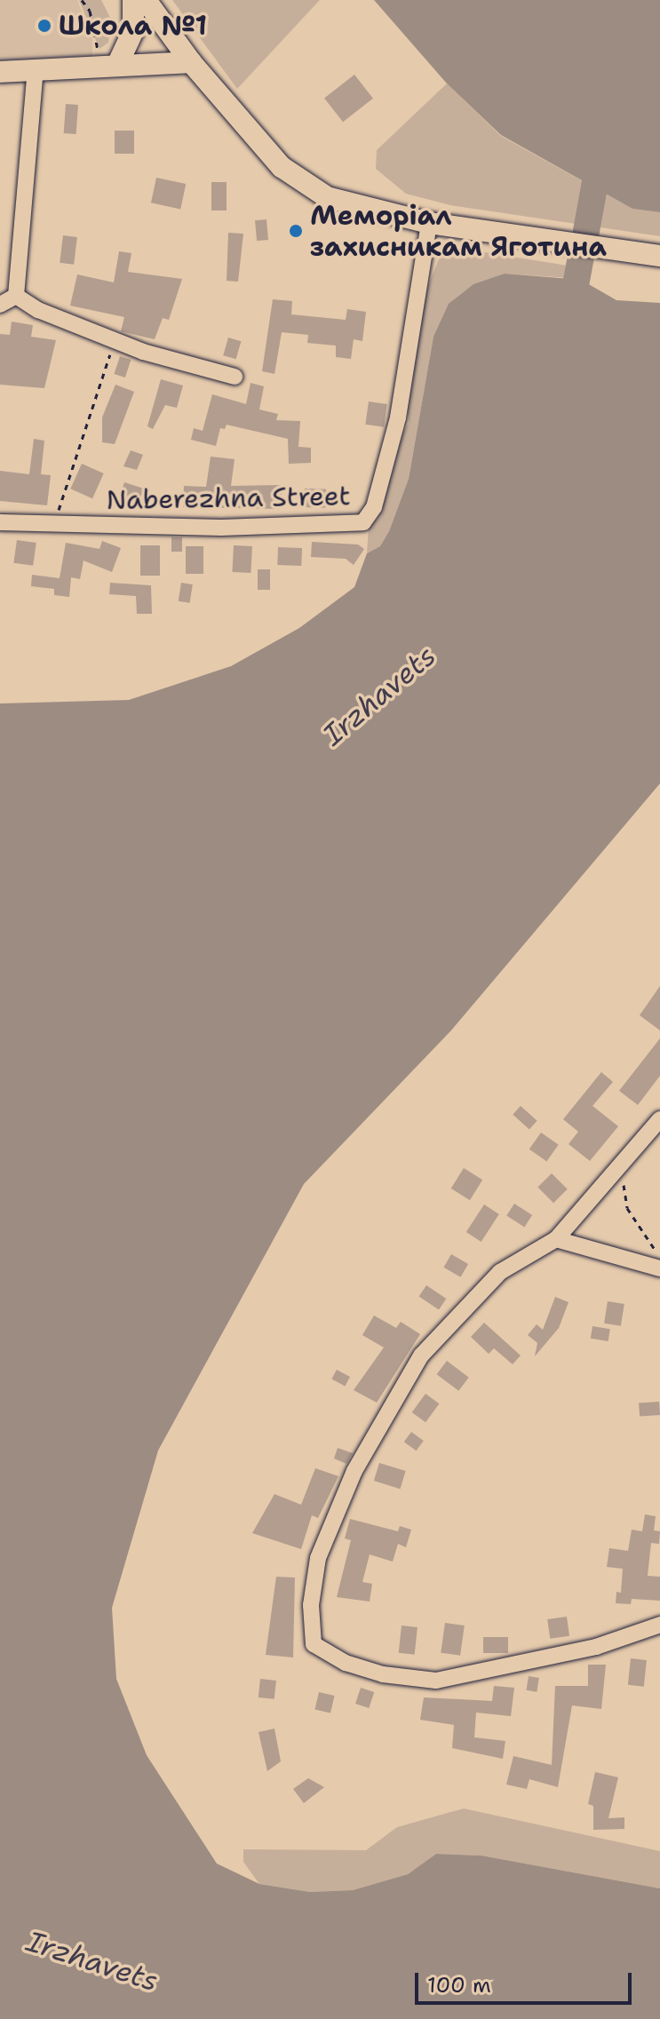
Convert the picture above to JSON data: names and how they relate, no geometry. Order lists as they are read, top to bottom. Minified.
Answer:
{"streets":{"street":["Naberezhna Street"]},"water":["Irzhavets"],"places":["Школа №1","Меморіал захисникам Яготина"],"scale_bar":"100 m"}
